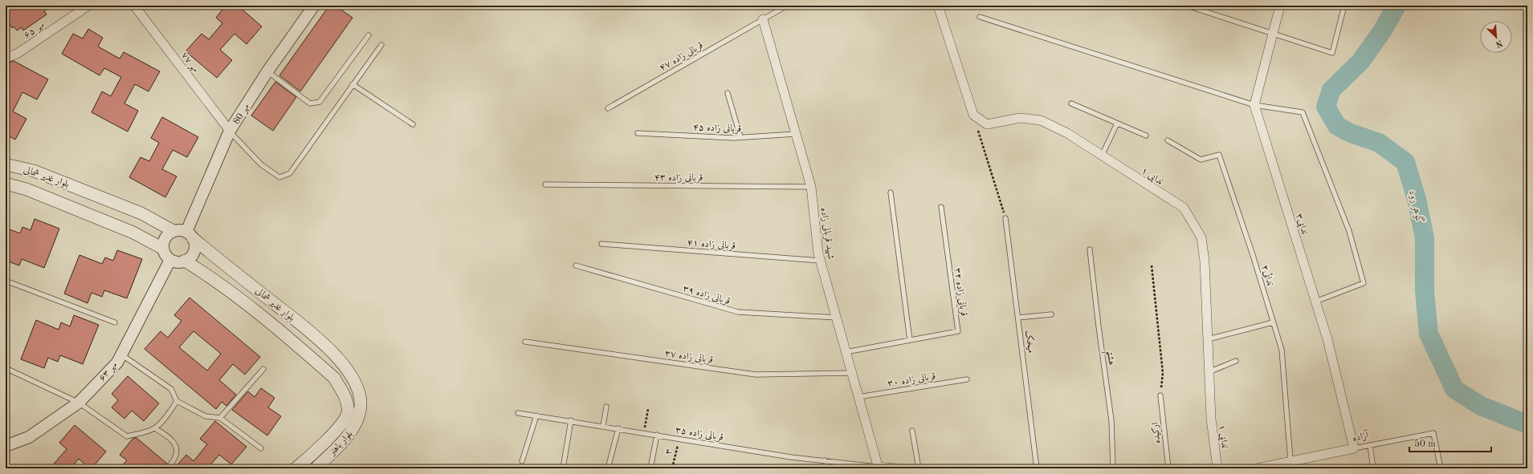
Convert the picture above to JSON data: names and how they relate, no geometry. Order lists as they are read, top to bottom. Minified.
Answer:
{"streets":{"main road":["بلوار غدیر شمالی","بلوار باهنر"],"street":["مهر ۶۵","مهر ۷۷","مهر 80","ندایی ۱","ندایی۳","شهید قربانی زاده","مهر ۶۳","آزاده"],"lane":["قربانی زاده ۴۷","قربانی زاده ۴۵","قربانی زاده ۴۳","قربانی زاده ۴۱","ندائی۲","قربانی زاده ۳۲","قربانی زاده ۳۹","میخک","قربانی زاده ۳۷","هشتم","قربانی زاده ۳۰","قربانی زاده ۳۵","ارکیده"],"path":["۳"]},"crossings":[["قربانی زاده ۴۷","شهید قربانی زاده"],["مهر ۷۷","مهر 80"],["مهر 80","بلوار غدیر شمالی"],["مهر 80","مهر ۶۳"],["قربانی زاده ۴۵","شهید قربانی زاده"],["بلوار غدیر شمالی","مهر ۶۳"],["بلوار غدیر شمالی","بلوار باهنر"],["قربانی زاده ۴۳","شهید قربانی زاده"],["ندایی۳","آزاده"],["شهید قربانی زاده","قربانی زاده ۴۱"],["شهید قربانی زاده","قربانی زاده ۳۲"],["شهید قربانی زاده","قربانی زاده ۳۹"],["شهید قربانی زاده","قربانی زاده ۳۷"],["شهید قربانی زاده","قربانی زاده ۳۰"],["شهید قربانی زاده","قربانی زاده ۳۵"],["ندائی۲","آزاده"],["قربانی زاده ۳۵","۳"]],"water":["گوهر رود"],"scale_bar":"50 m","north":"bottom right"}
